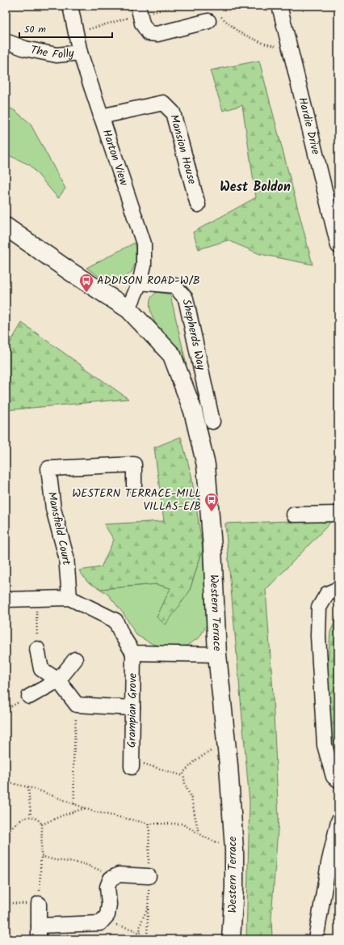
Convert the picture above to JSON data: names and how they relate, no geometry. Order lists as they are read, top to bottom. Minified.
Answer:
{"streets":{"main road":["Western Terrace"],"street":["The Folly","Hardie Drive","Mansion House","Harton View","Shepherds Way","Mansfield Court","Grampian Grove"]},"crossings":[["The Folly","Harton View"],["Mansion House","Harton View"],["Harton View","Shepherds Way"],["Harton View","Western Terrace"]],"districts":["West Boldon"],"places":{"bus stop":["ADDISON ROAD-W/B","WESTERN TERRACE-MILL VILLAS-E/B"]},"scale_bar":"50 m"}
